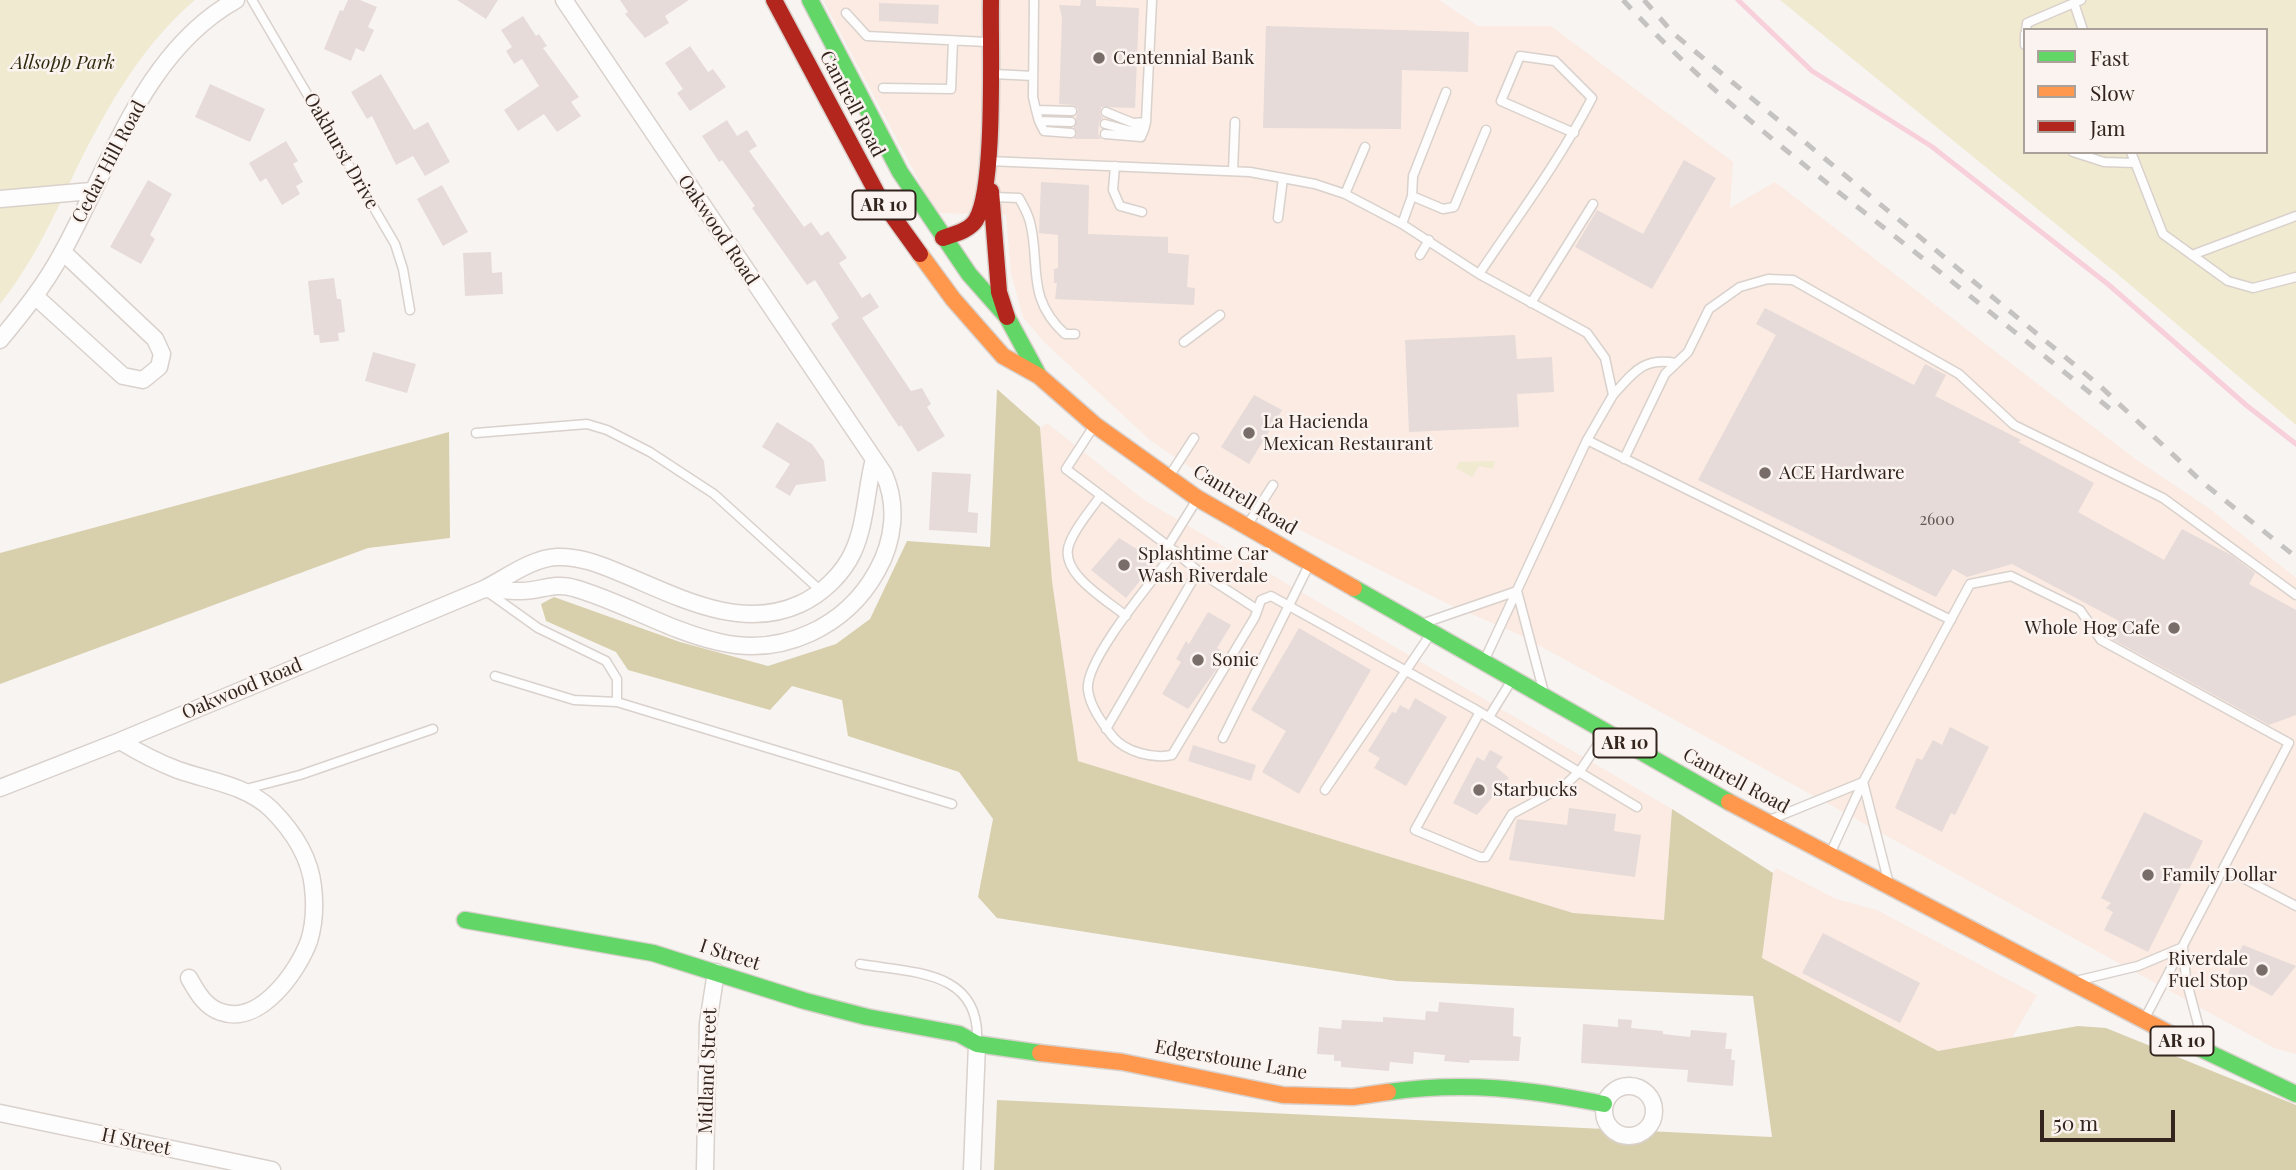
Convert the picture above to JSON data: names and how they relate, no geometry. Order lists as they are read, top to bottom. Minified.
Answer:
{"streets":{"main road":["Cantrell Road","AR 10","I Street","Edgerstoune Lane"],"street":["Cedar Hill Road","Oakwood Road","Midland Street","H Street"],"lane":["Oakhurst Drive"]},"crossings":[["I Street","Edgerstoune Lane"],["I Street","Midland Street"]],"parks":["Allsopp Park"],"places":["Centennial Bank","La Hacienda Mexican Restaurant","ACE Hardware","Splashtime Car Wash Riverdale","Whole Hog Cafe","Sonic","Starbucks","Family Dollar","Riverdale Fuel Stop"],"house_numbers":["2600"],"legend":["Fast","Slow","Jam"],"scale_bar":"50 m"}
